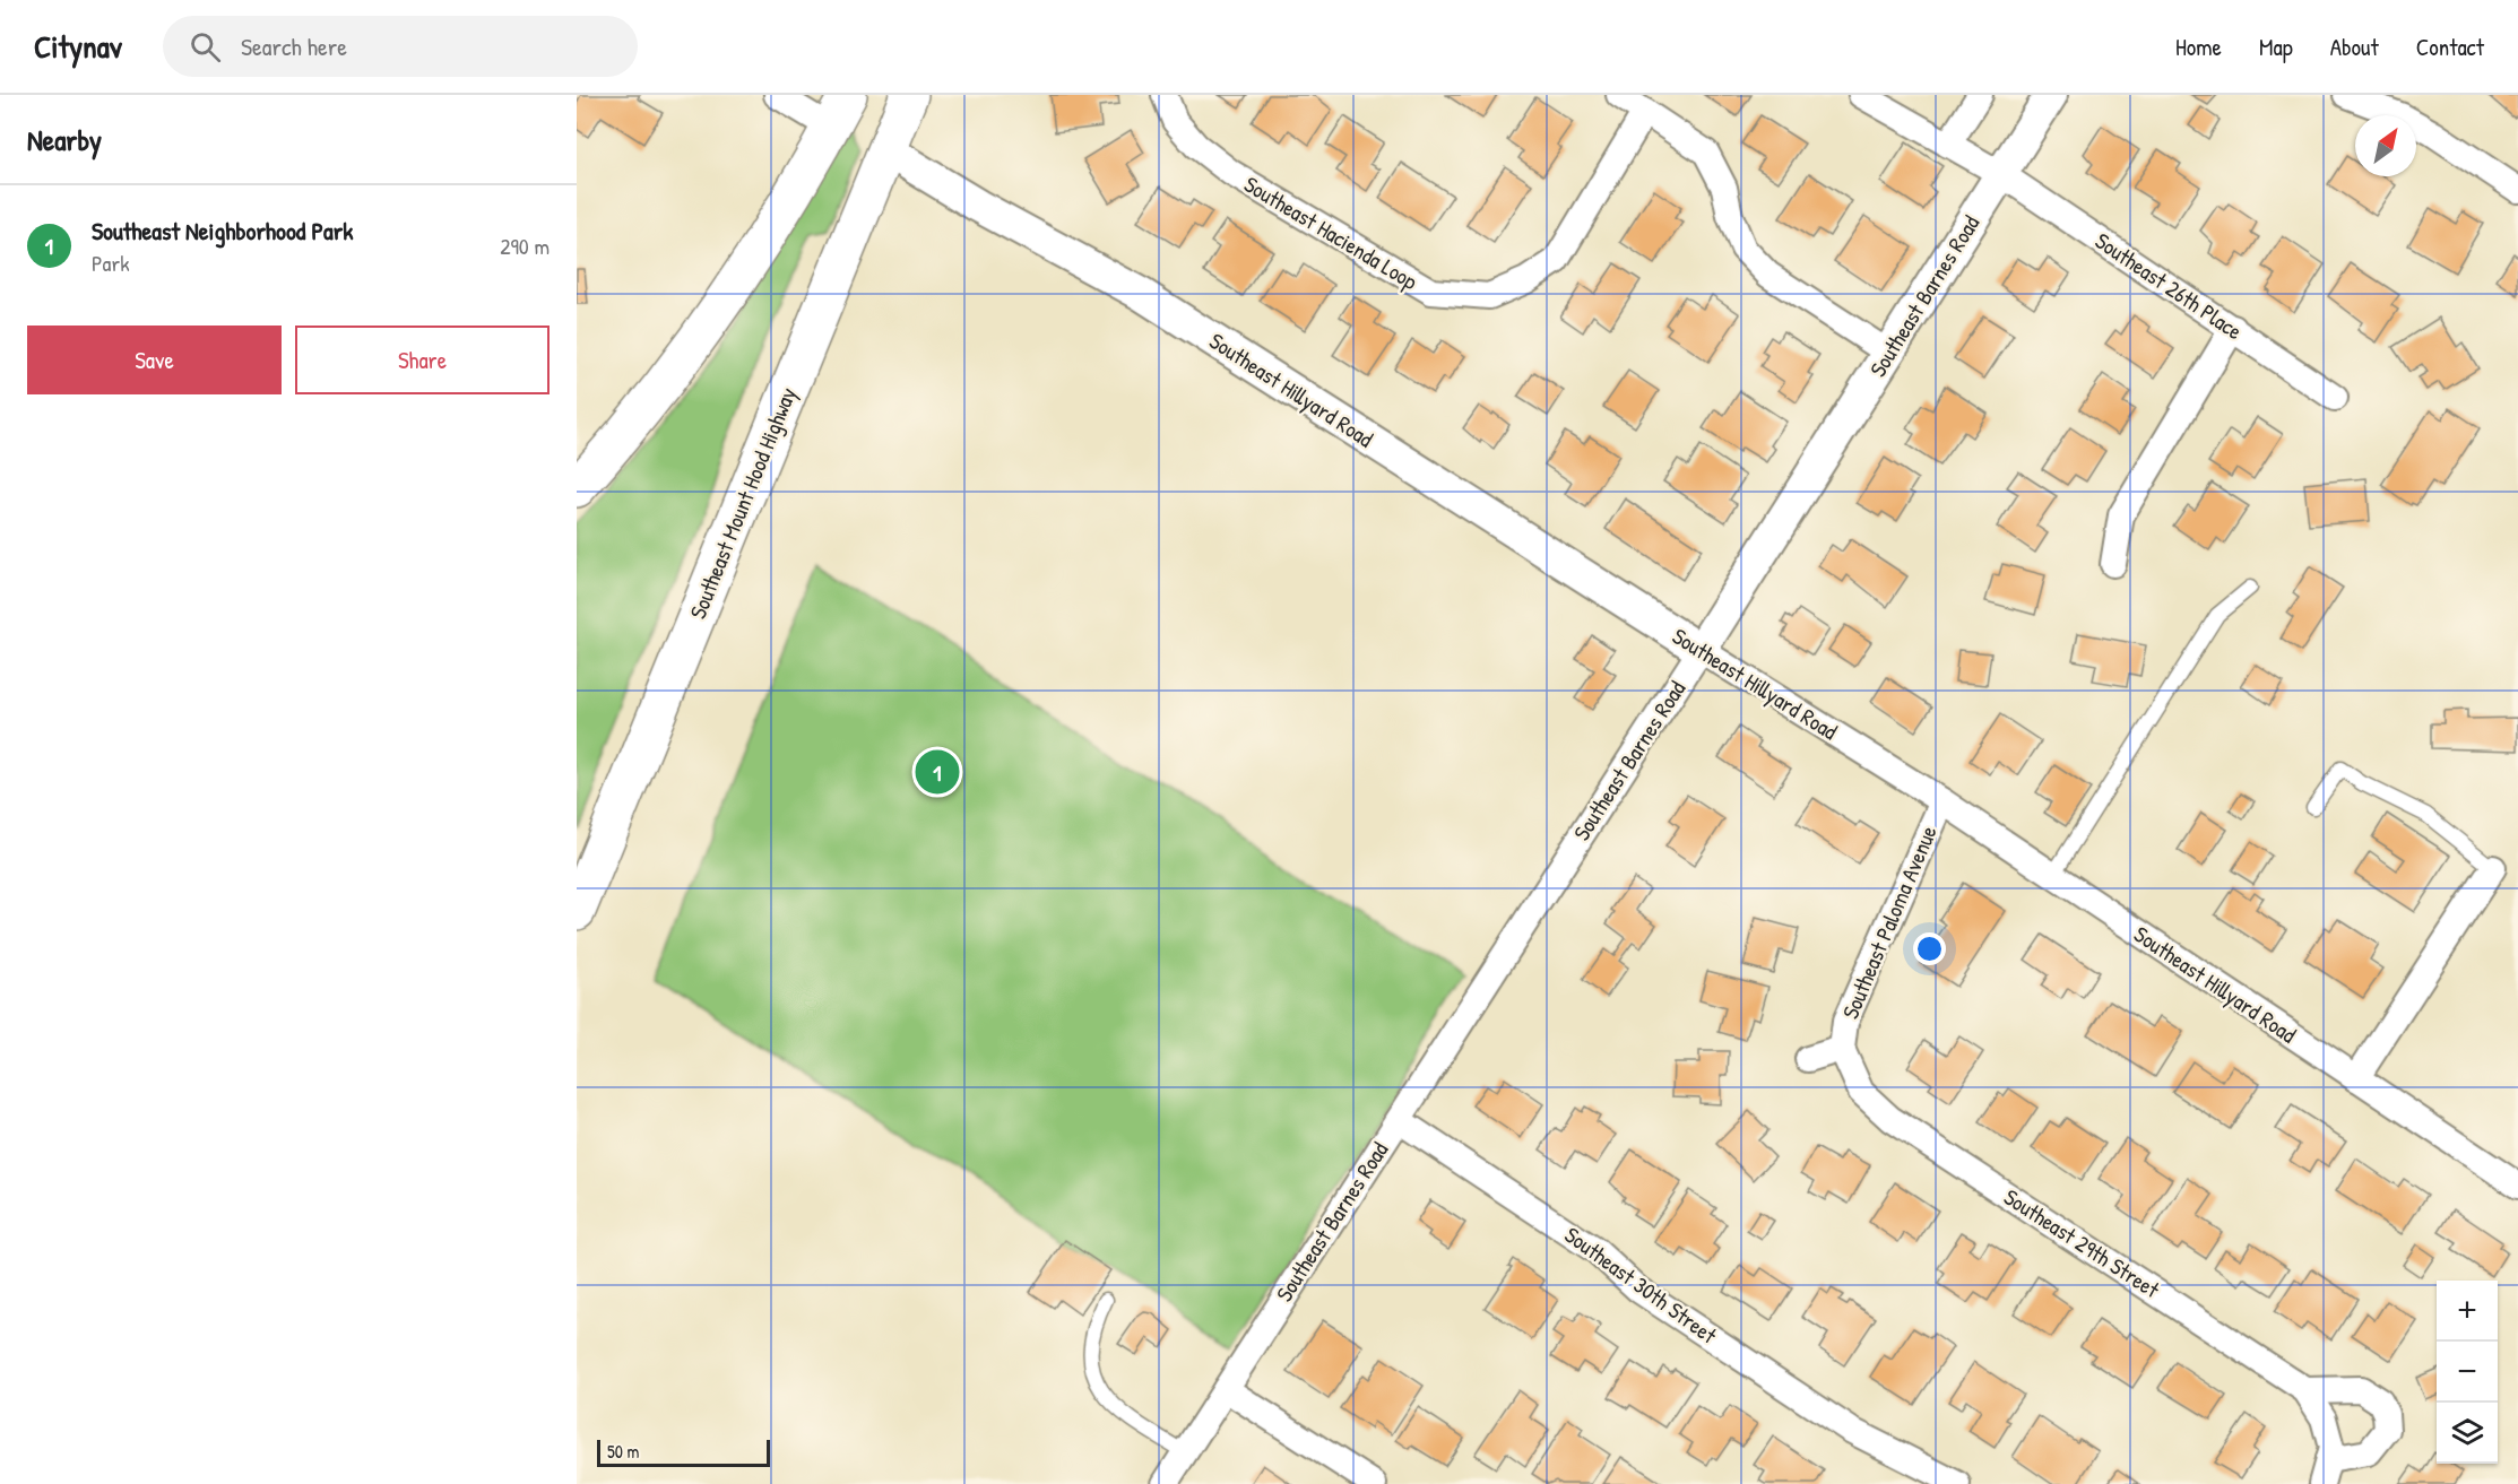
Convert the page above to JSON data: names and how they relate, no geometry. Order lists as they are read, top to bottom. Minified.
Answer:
{"streets":{"highway":["Southeast Mount Hood Highway"],"street":["Southeast Hacienda Loop","Southeast 26th Place","Southeast Barnes Road","Southeast Hillyard Road","Southeast Paloma Avenue","Southeast 29th Street","Southeast 30th Street"]},"crossings":[["Southeast 26th Place","Southeast Barnes Road"],["Southeast Barnes Road","Southeast Hillyard Road"],["Southeast Barnes Road","Southeast 30th Street"],["Southeast Hillyard Road","Southeast Mount Hood Highway"],["Southeast Hillyard Road","Southeast Paloma Avenue"],["Southeast Paloma Avenue","Southeast 29th Street"]],"scale_bar":"50 m","north":"top right","page":{"header":"Citynav","search":"Search here","nav":["Home","Map","About","Contact"],"heading":"Nearby","list":[{"mark":"1","name":"Southeast Neighborhood Park","note":"Park","value":"290 m"}],"buttons":["Save","Share"],"pins":"1","map_buttons":["+","−"],"scale":"50 m"}}
